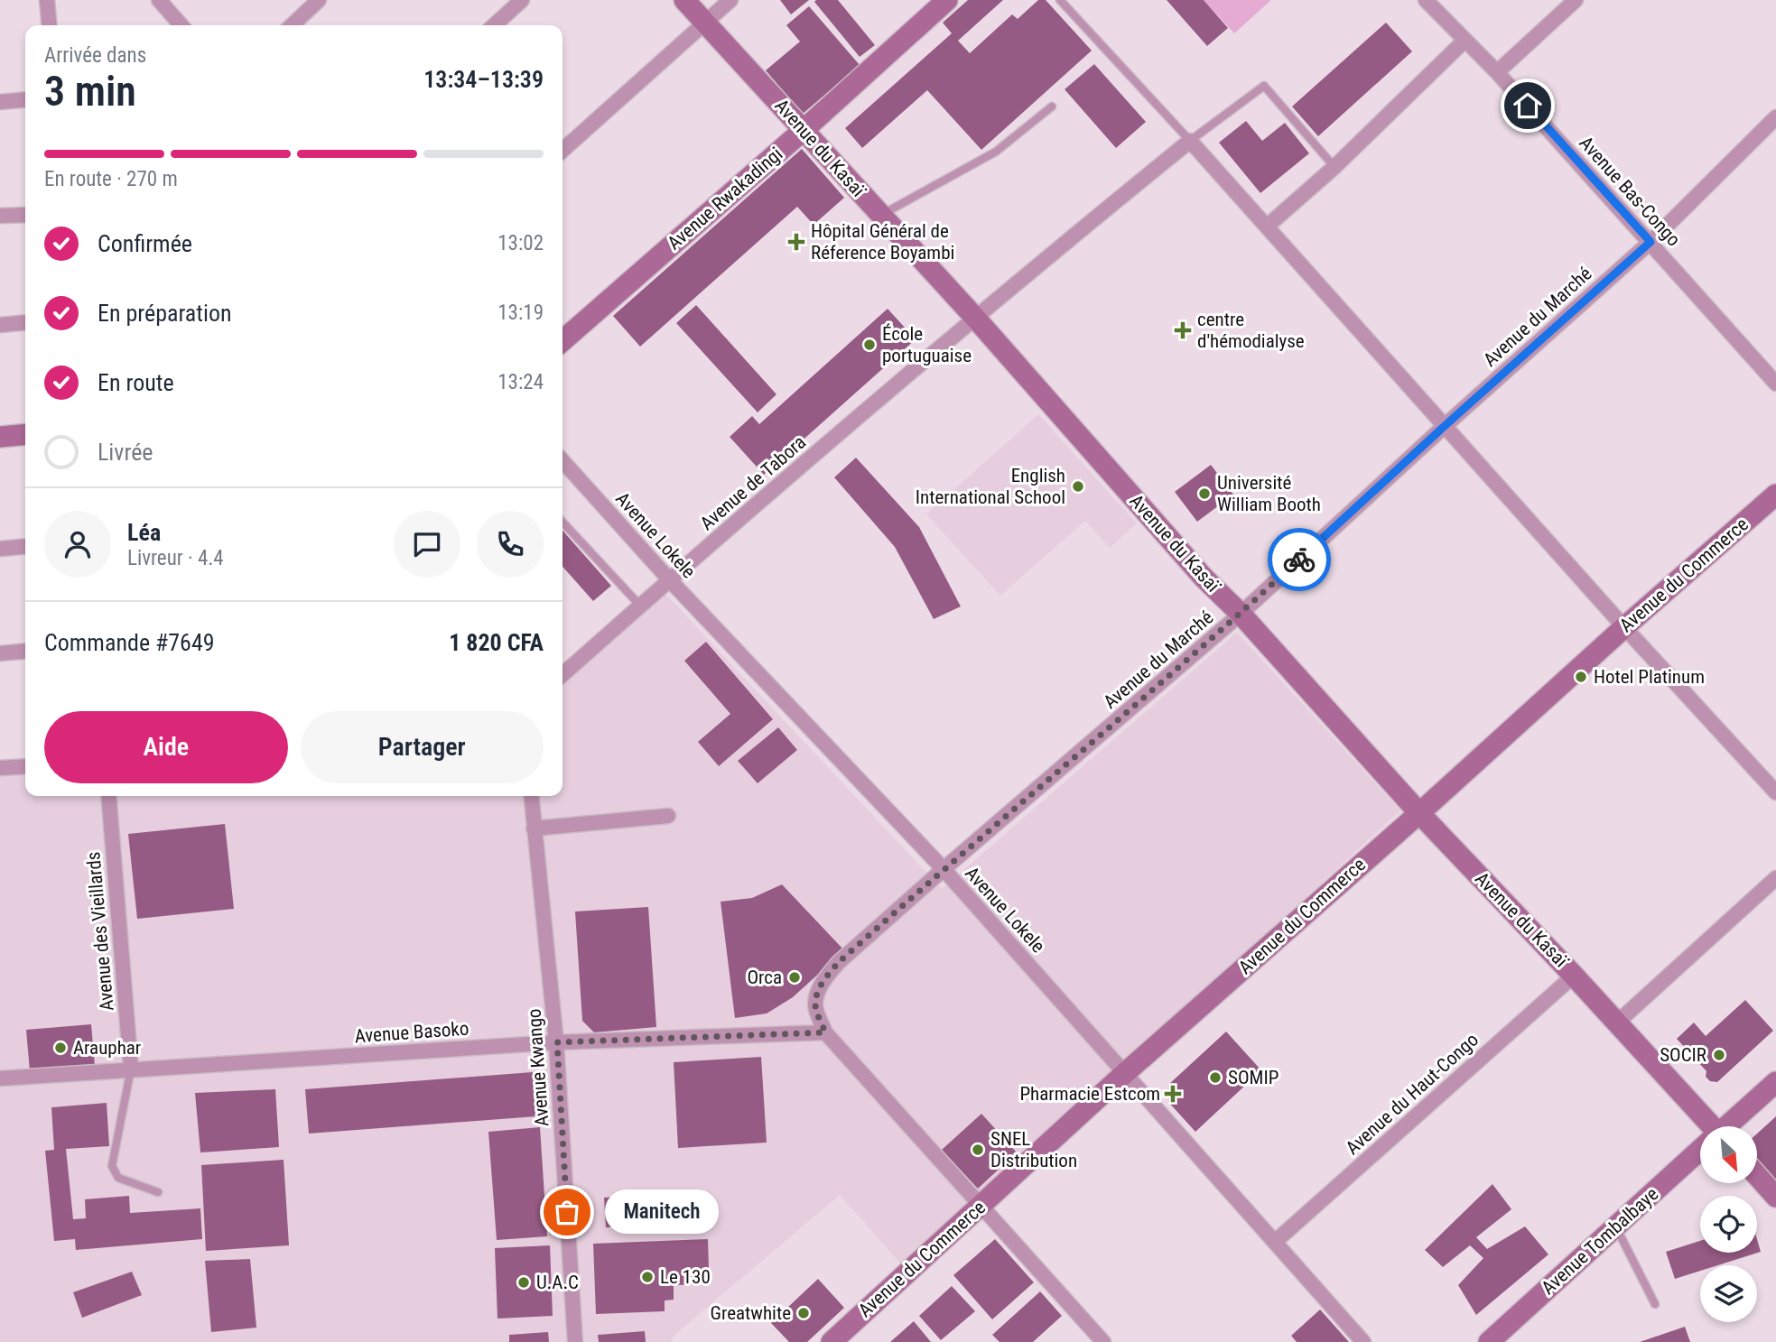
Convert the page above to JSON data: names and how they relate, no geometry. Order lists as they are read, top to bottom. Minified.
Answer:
{"streets":{"street":["Avenue du Kasaï","Avenue Bas-Congo","Avenue Rwakadingi","Avenue du Marché","Avenue de Tabora","Avenue Lokele","Avenue du Commerce","Avenue des Vieillards","Avenue Basoko","Avenue Kwango","Avenue du Haut-Congo","Avenue Tombalbaye"]},"crossings":[["Avenue du Kasaï","Avenue Rwakadingi"],["Avenue du Kasaï","Avenue du Marché"],["Avenue du Kasaï","Avenue de Tabora"],["Avenue du Kasaï","Avenue du Commerce"],["Avenue du Kasaï","Avenue du Haut-Congo"],["Avenue Bas-Congo","Avenue du Marché"],["Avenue du Marché","Avenue Lokele"],["Avenue du Marché","Avenue Basoko"],["Avenue de Tabora","Avenue Lokele"],["Avenue Lokele","Avenue du Commerce"],["Avenue Lokele","Avenue du Haut-Congo"],["Avenue des Vieillards","Avenue Basoko"],["Avenue Basoko","Avenue Kwango"]],"places":{"health":["Hôpital Général de Réference Boyambi","centre d'hémodialyse","Pharmacie Estcom"],"other":["École portuguaise","English International School","Université William Booth","Hotel Platinum","Orca","Arauphar","SOCIR","SOMIP","SNEL Distribution","Manitech","Le 130","U.A.C","Greatwhite"]},"north":"bottom right","page":{"heading":["3 min","Arrivée dans","13:34–13:39"],"panel":["Léa","Livreur · 4.4","Commande #7649","1 820 CFA"],"bar":"En route · 270 m","list":[["Confirmée","13:02"],["En préparation","13:19"],["En route","13:24"],"Livrée"],"buttons":["Aide","Partager"],"bubble":"Manitech"}}
